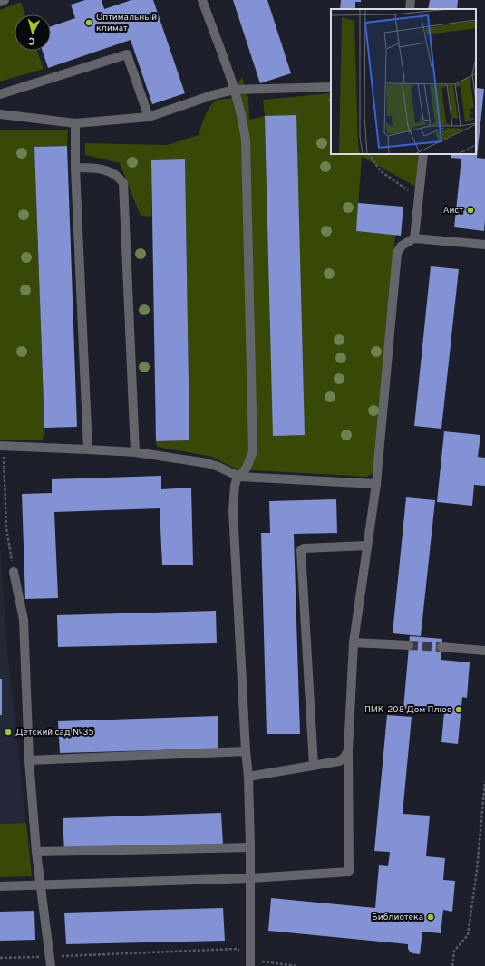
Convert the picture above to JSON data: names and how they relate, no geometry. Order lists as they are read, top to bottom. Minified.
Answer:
{"places":["Оптимальный климат","Аист","ПМК-208 Дом Плюс","Детский сад №35","Библиотека"],"north":"bottom"}
